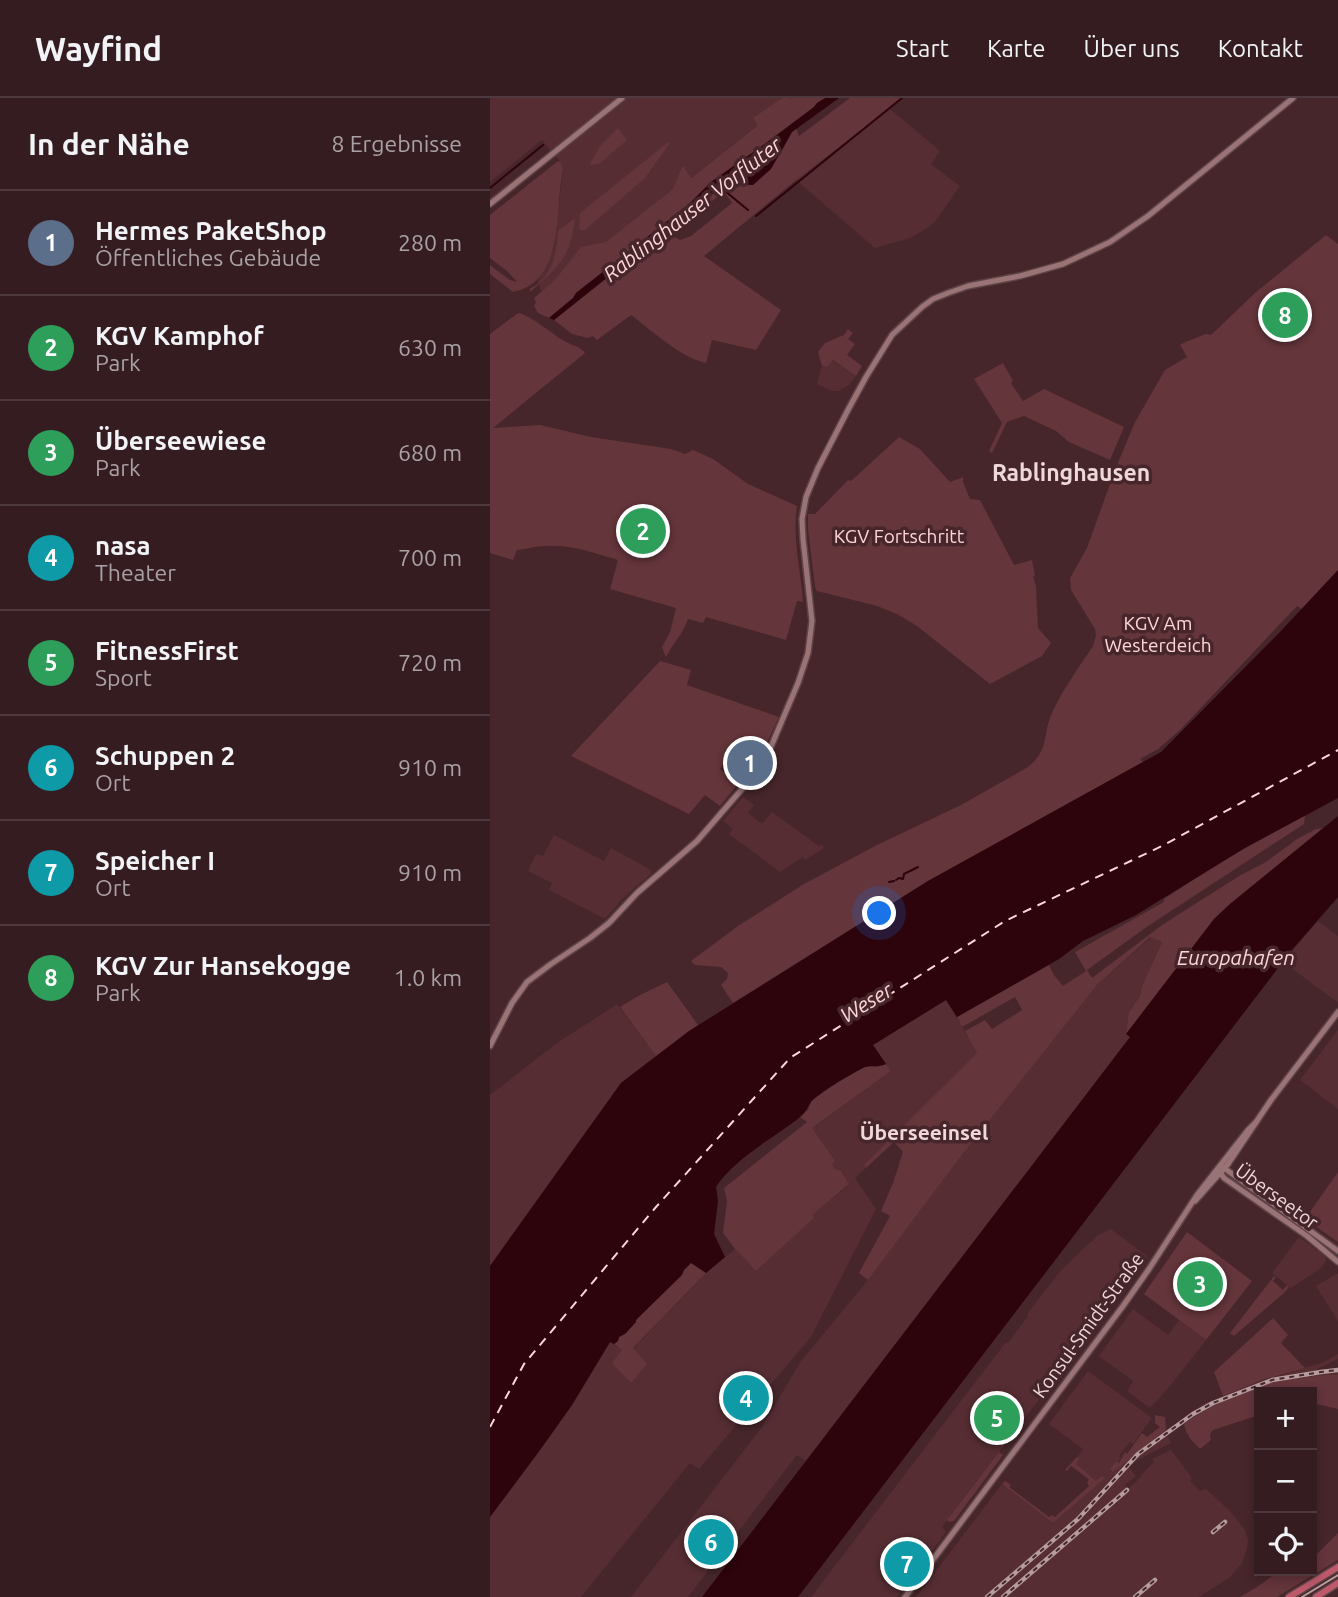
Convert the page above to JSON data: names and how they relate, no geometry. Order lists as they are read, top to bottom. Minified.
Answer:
{"streets":{"street":["Überseetor","Konsul-Smidt-Straße"]},"crossings":[["Überseetor","Konsul-Smidt-Straße"]],"districts":["Rablinghausen","Überseeinsel"],"water":["Rablinghauser Vorfluter","Europahafen","Weser"],"parks":["KGV Fortschritt","KGV Am Westerdeich"],"page":{"header":"Wayfind","nav":["Start","Karte","Über uns","Kontakt"],"heading":["In der Nähe","8 Ergebnisse"],"list":[{"mark":"1","name":"Hermes PaketShop","note":"Öffentliches Gebäude","value":"280 m"},{"mark":"2","name":"KGV Kamphof","note":"Park","value":"630 m"},{"mark":"3","name":"Überseewiese","note":"Park","value":"680 m"},{"mark":"4","name":"nasa","note":"Theater","value":"700 m"},{"mark":"5","name":"FitnessFirst","note":"Sport","value":"720 m"},{"mark":"6","name":"Schuppen 2","note":"Ort","value":"910 m"},{"mark":"7","name":"Speicher I","note":"Ort","value":"910 m"},{"mark":"8","name":"KGV Zur Hansekogge","note":"Park","value":"1.0 km"}],"pins":["8","2","1","3","4","5","6","7"],"map_buttons":["+","−"]}}
